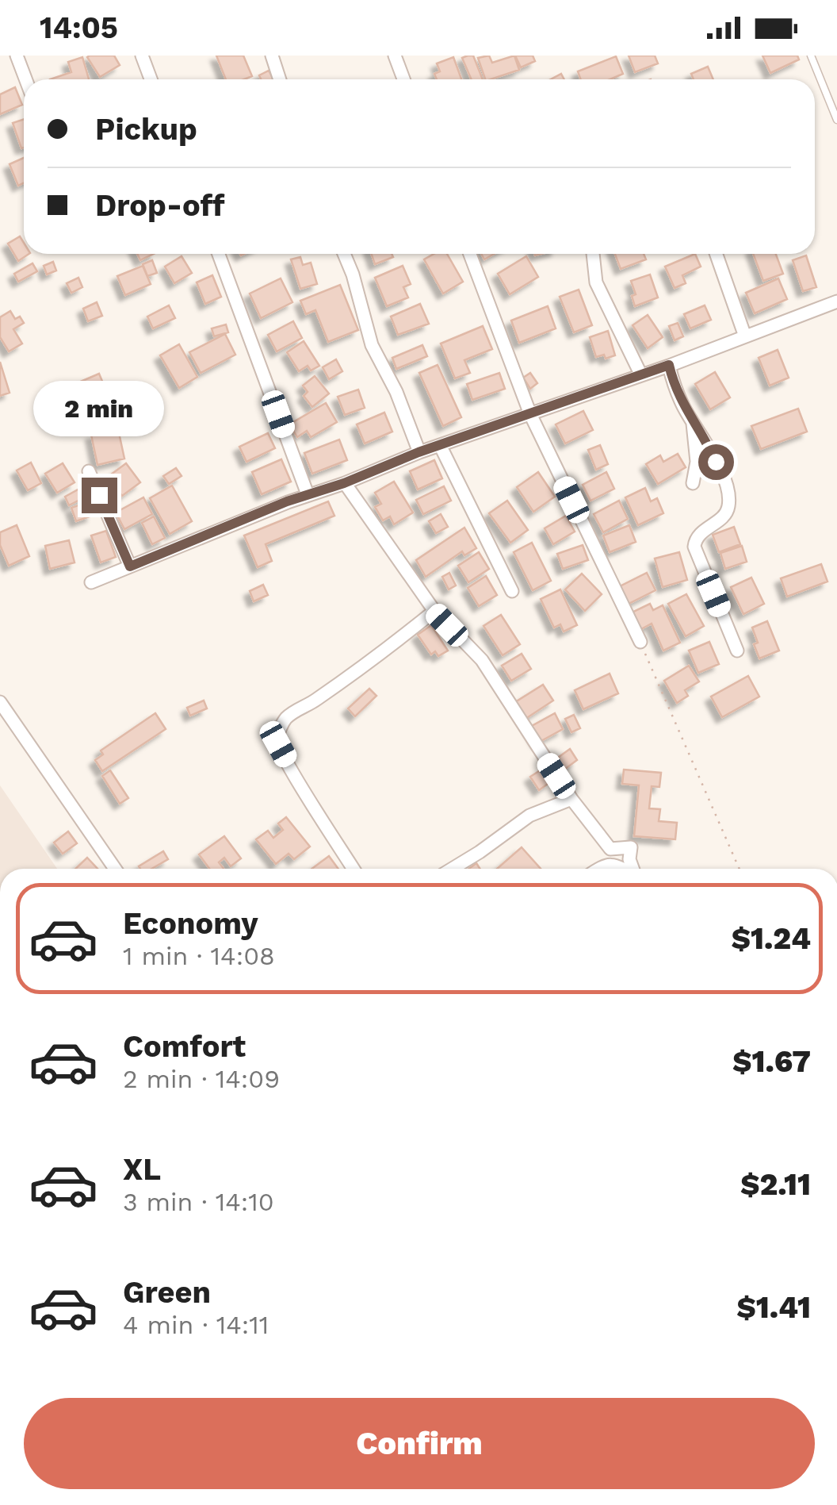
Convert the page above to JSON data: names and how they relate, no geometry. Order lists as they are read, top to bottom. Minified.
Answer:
{"page":{"status":"14:05","banner":["Pickup","Drop-off"],"bubble":"2 min","list":[{"name":"Economy","note":"1 min · 14:08","value":"$1.24"},{"name":"Comfort","note":"2 min · 14:09","value":"$1.67"},{"name":"XL","note":"3 min · 14:10","value":"$2.11"},{"name":"Green","note":"4 min · 14:11","value":"$1.41"}],"buttons":"Confirm"}}
